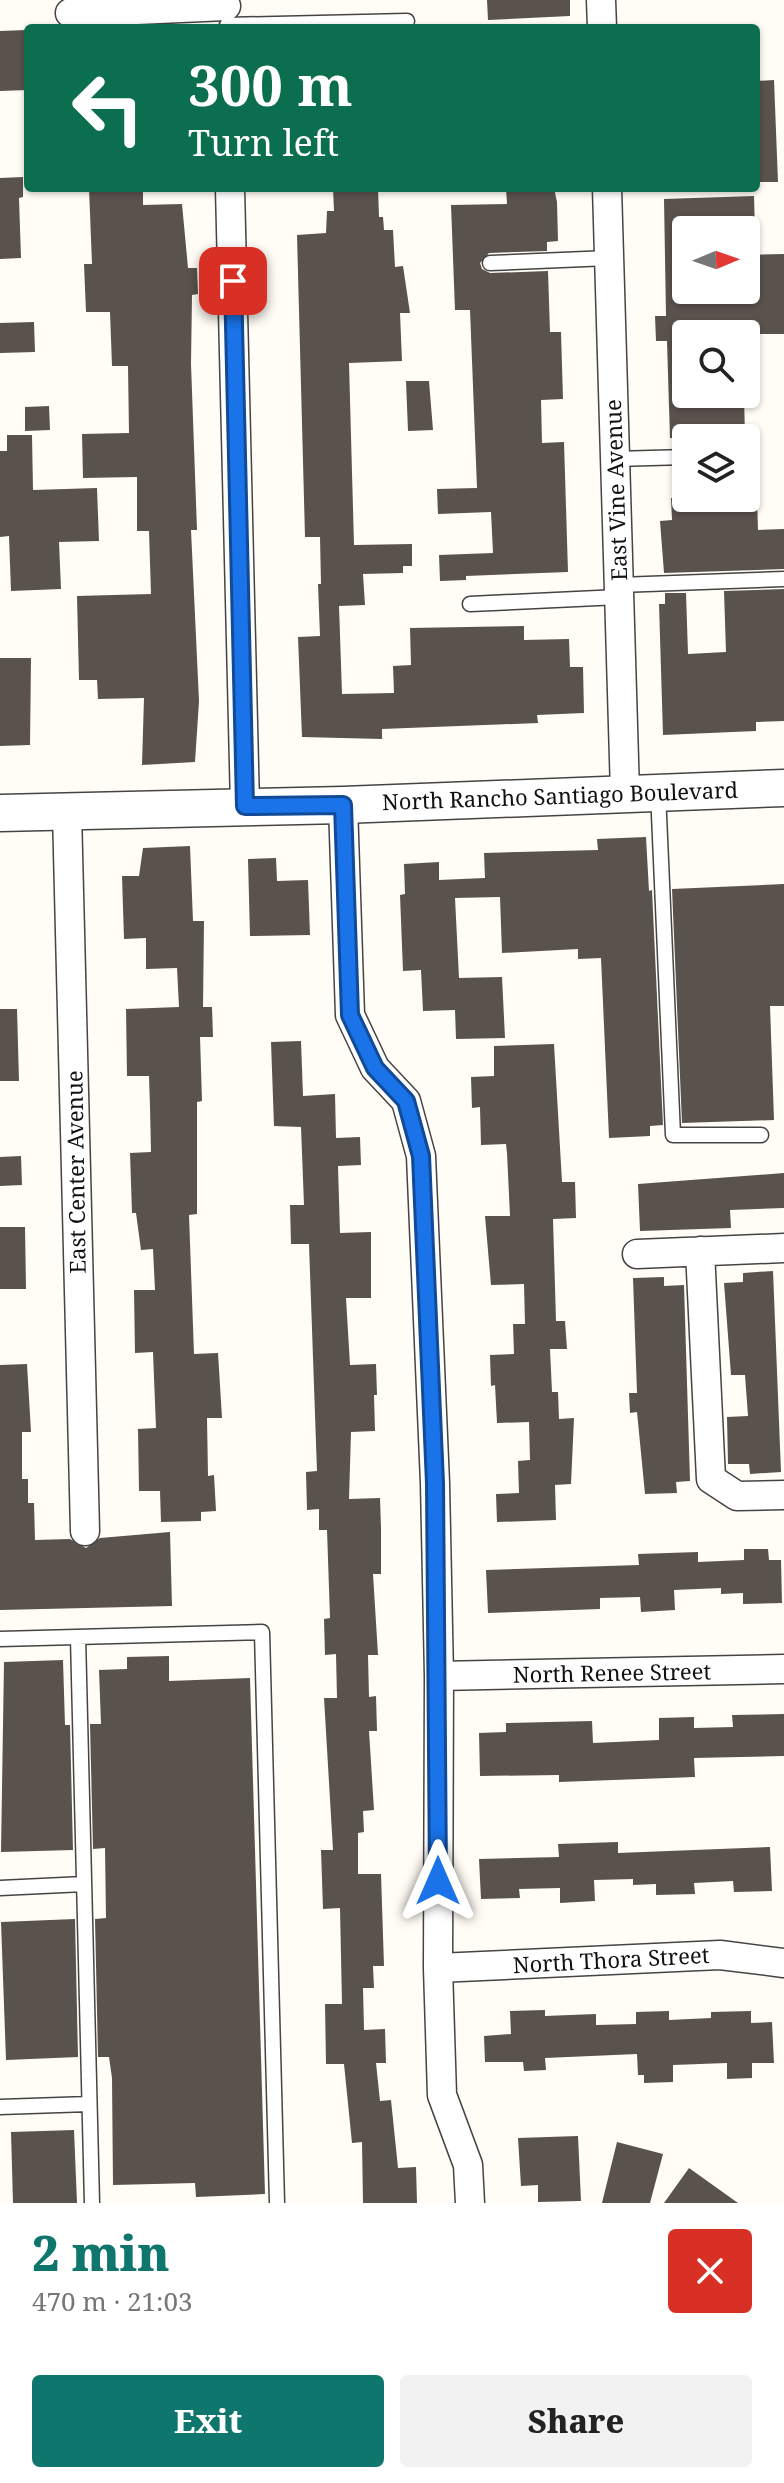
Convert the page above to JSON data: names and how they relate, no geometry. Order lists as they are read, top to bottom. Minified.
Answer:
{"streets":{"street":["East Vine Avenue","North Rancho Santiago Boulevard","East Center Avenue","North Renee Street","North Thora Street"]},"crossings":[["East Vine Avenue","North Rancho Santiago Boulevard"],["North Rancho Santiago Boulevard","East Center Avenue"]],"north":"right","page":{"turn":["300 m","Turn left"],"heading":["2 min","470 m · 21:03"],"buttons":["Exit","Share"]}}
